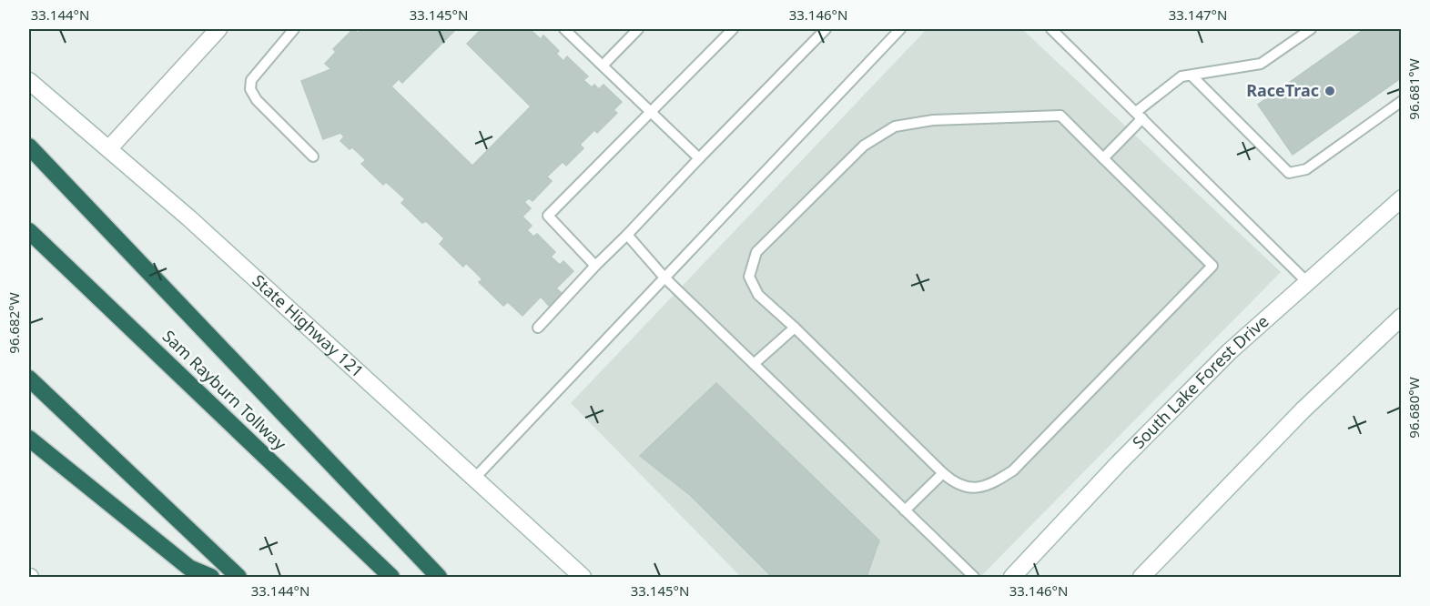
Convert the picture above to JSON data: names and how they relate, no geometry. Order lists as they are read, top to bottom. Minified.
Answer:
{"streets":{"highway":["Sam Rayburn Tollway"],"main road":["State Highway 121","South Lake Forest Drive"]},"places":["RaceTrac"],"coordinates":["33.144°N","33.145°N","33.146°N","33.147°N","96.681°W","96.682°W","96.680°W"]}
